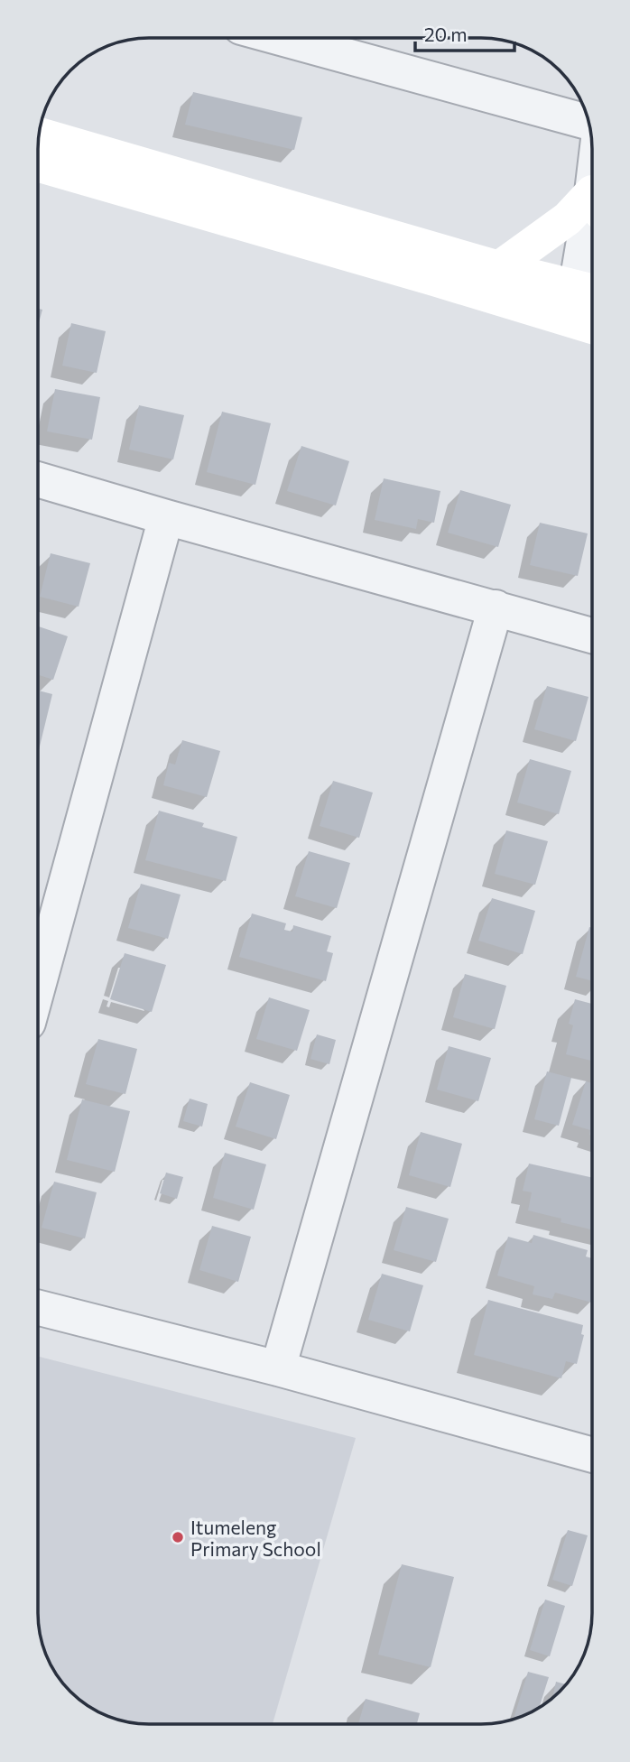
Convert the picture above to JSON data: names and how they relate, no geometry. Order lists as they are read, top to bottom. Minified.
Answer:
{"places":["Itumeleng Primary School"],"scale_bar":"20 m"}
